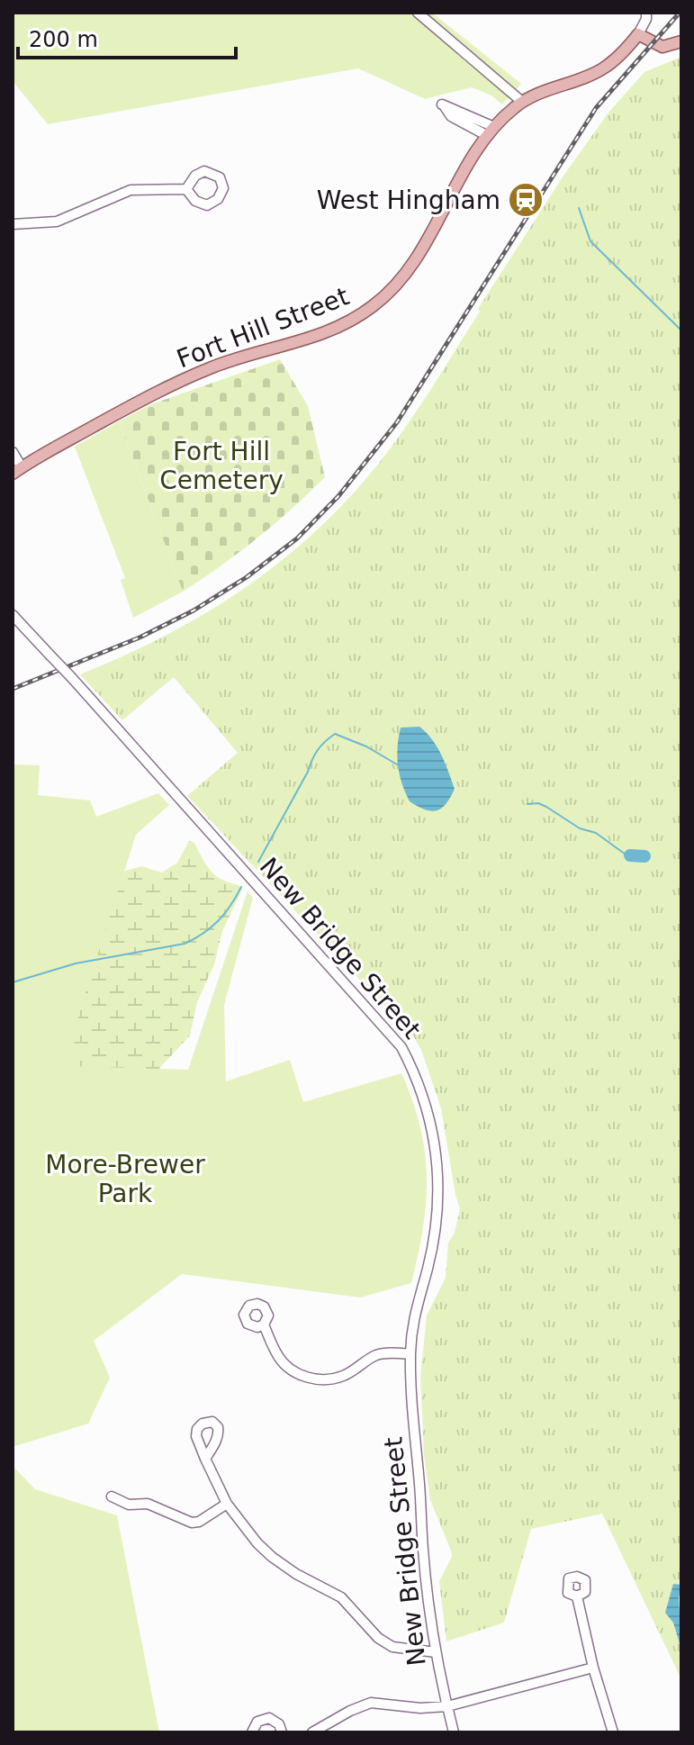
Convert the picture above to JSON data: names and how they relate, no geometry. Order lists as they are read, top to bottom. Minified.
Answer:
{"streets":{"main road":["Fort Hill Street"],"street":["New Bridge Street"]},"parks":["Fort Hill Cemetery","More-Brewer Park"],"places":{"station":["West Hingham"]},"scale_bar":"200 m"}
